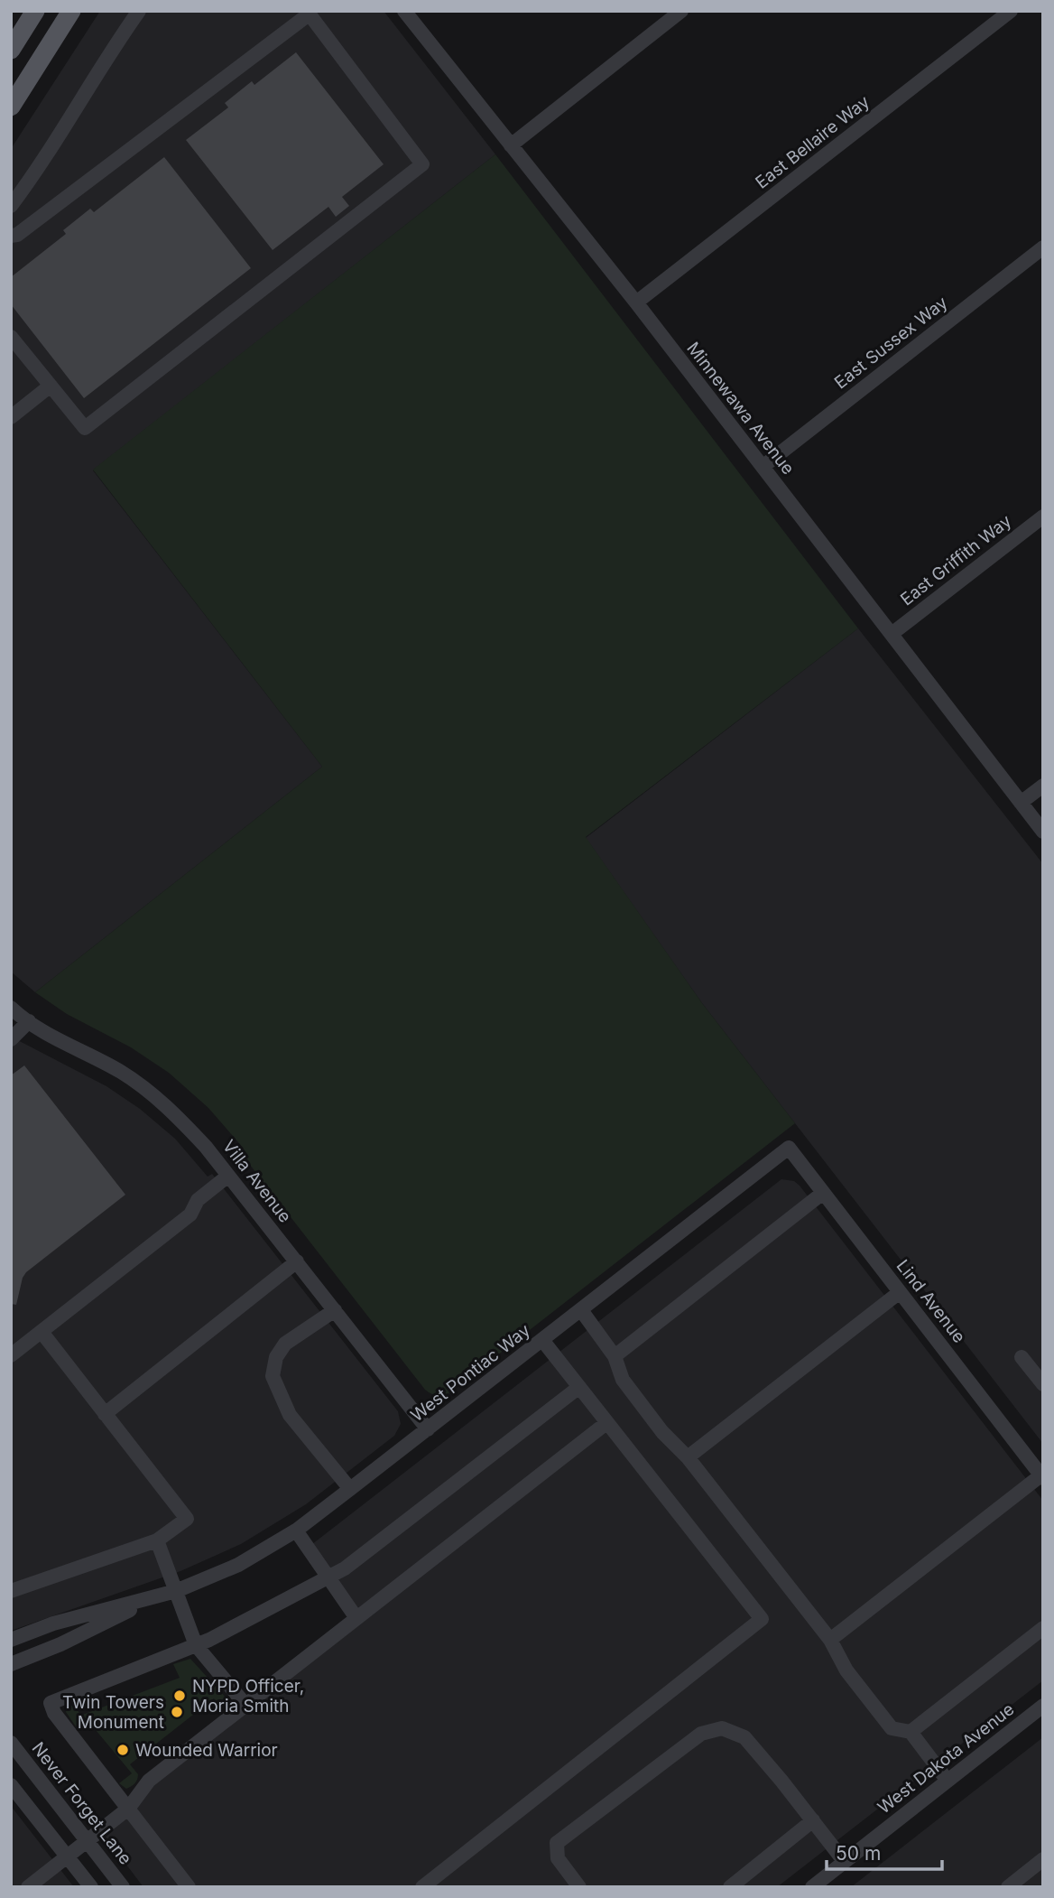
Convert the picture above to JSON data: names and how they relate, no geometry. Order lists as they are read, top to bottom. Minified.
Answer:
{"streets":{"street":["East Bellaire Way","East Sussex Way","Minnewawa Avenue","East Griffith Way","Villa Avenue","Lind Avenue","West Pontiac Way","West Dakota Avenue","Never Forget Lane"]},"crossings":[["East Bellaire Way","Minnewawa Avenue"],["East Sussex Way","Minnewawa Avenue"],["Minnewawa Avenue","East Griffith Way"],["Villa Avenue","West Pontiac Way"],["Lind Avenue","West Pontiac Way"]],"places":["NYPD Officer, Moria Smith","Twin Towers Monument","Wounded Warrior"],"scale_bar":"50 m"}
